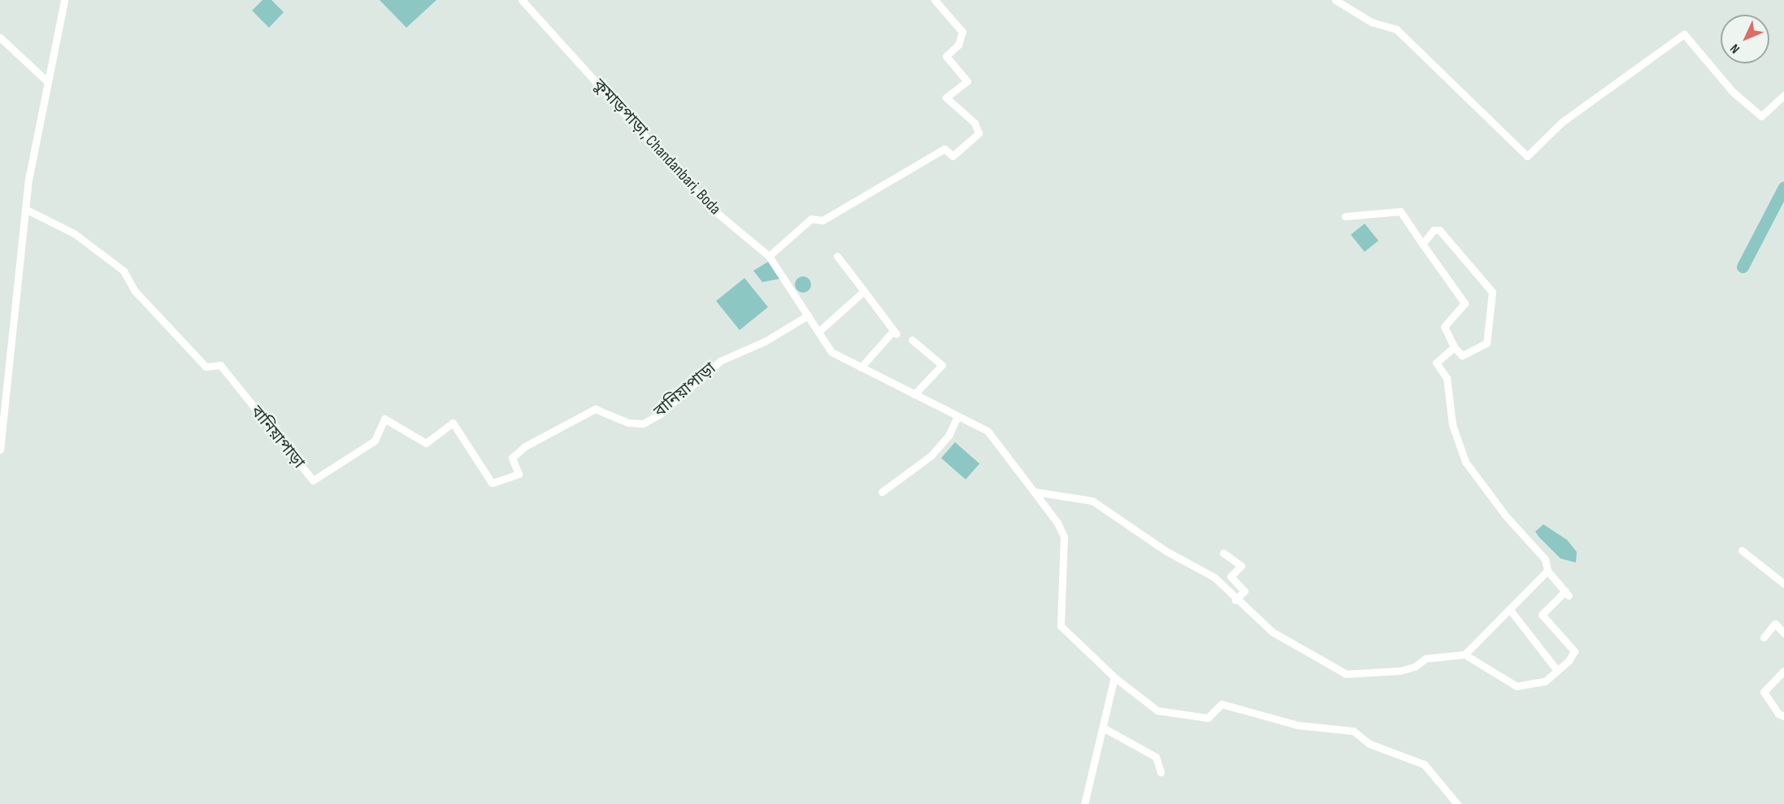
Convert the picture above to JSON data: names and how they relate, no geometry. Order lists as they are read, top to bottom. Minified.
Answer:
{"streets":{"street":["কুমাড়পাড়া, Chandanbari, Boda","বানিয়াপাড়া"]},"crossings":[["কুমাড়পাড়া, Chandanbari, Boda","বানিয়াপাড়া"]],"north":"bottom left"}
